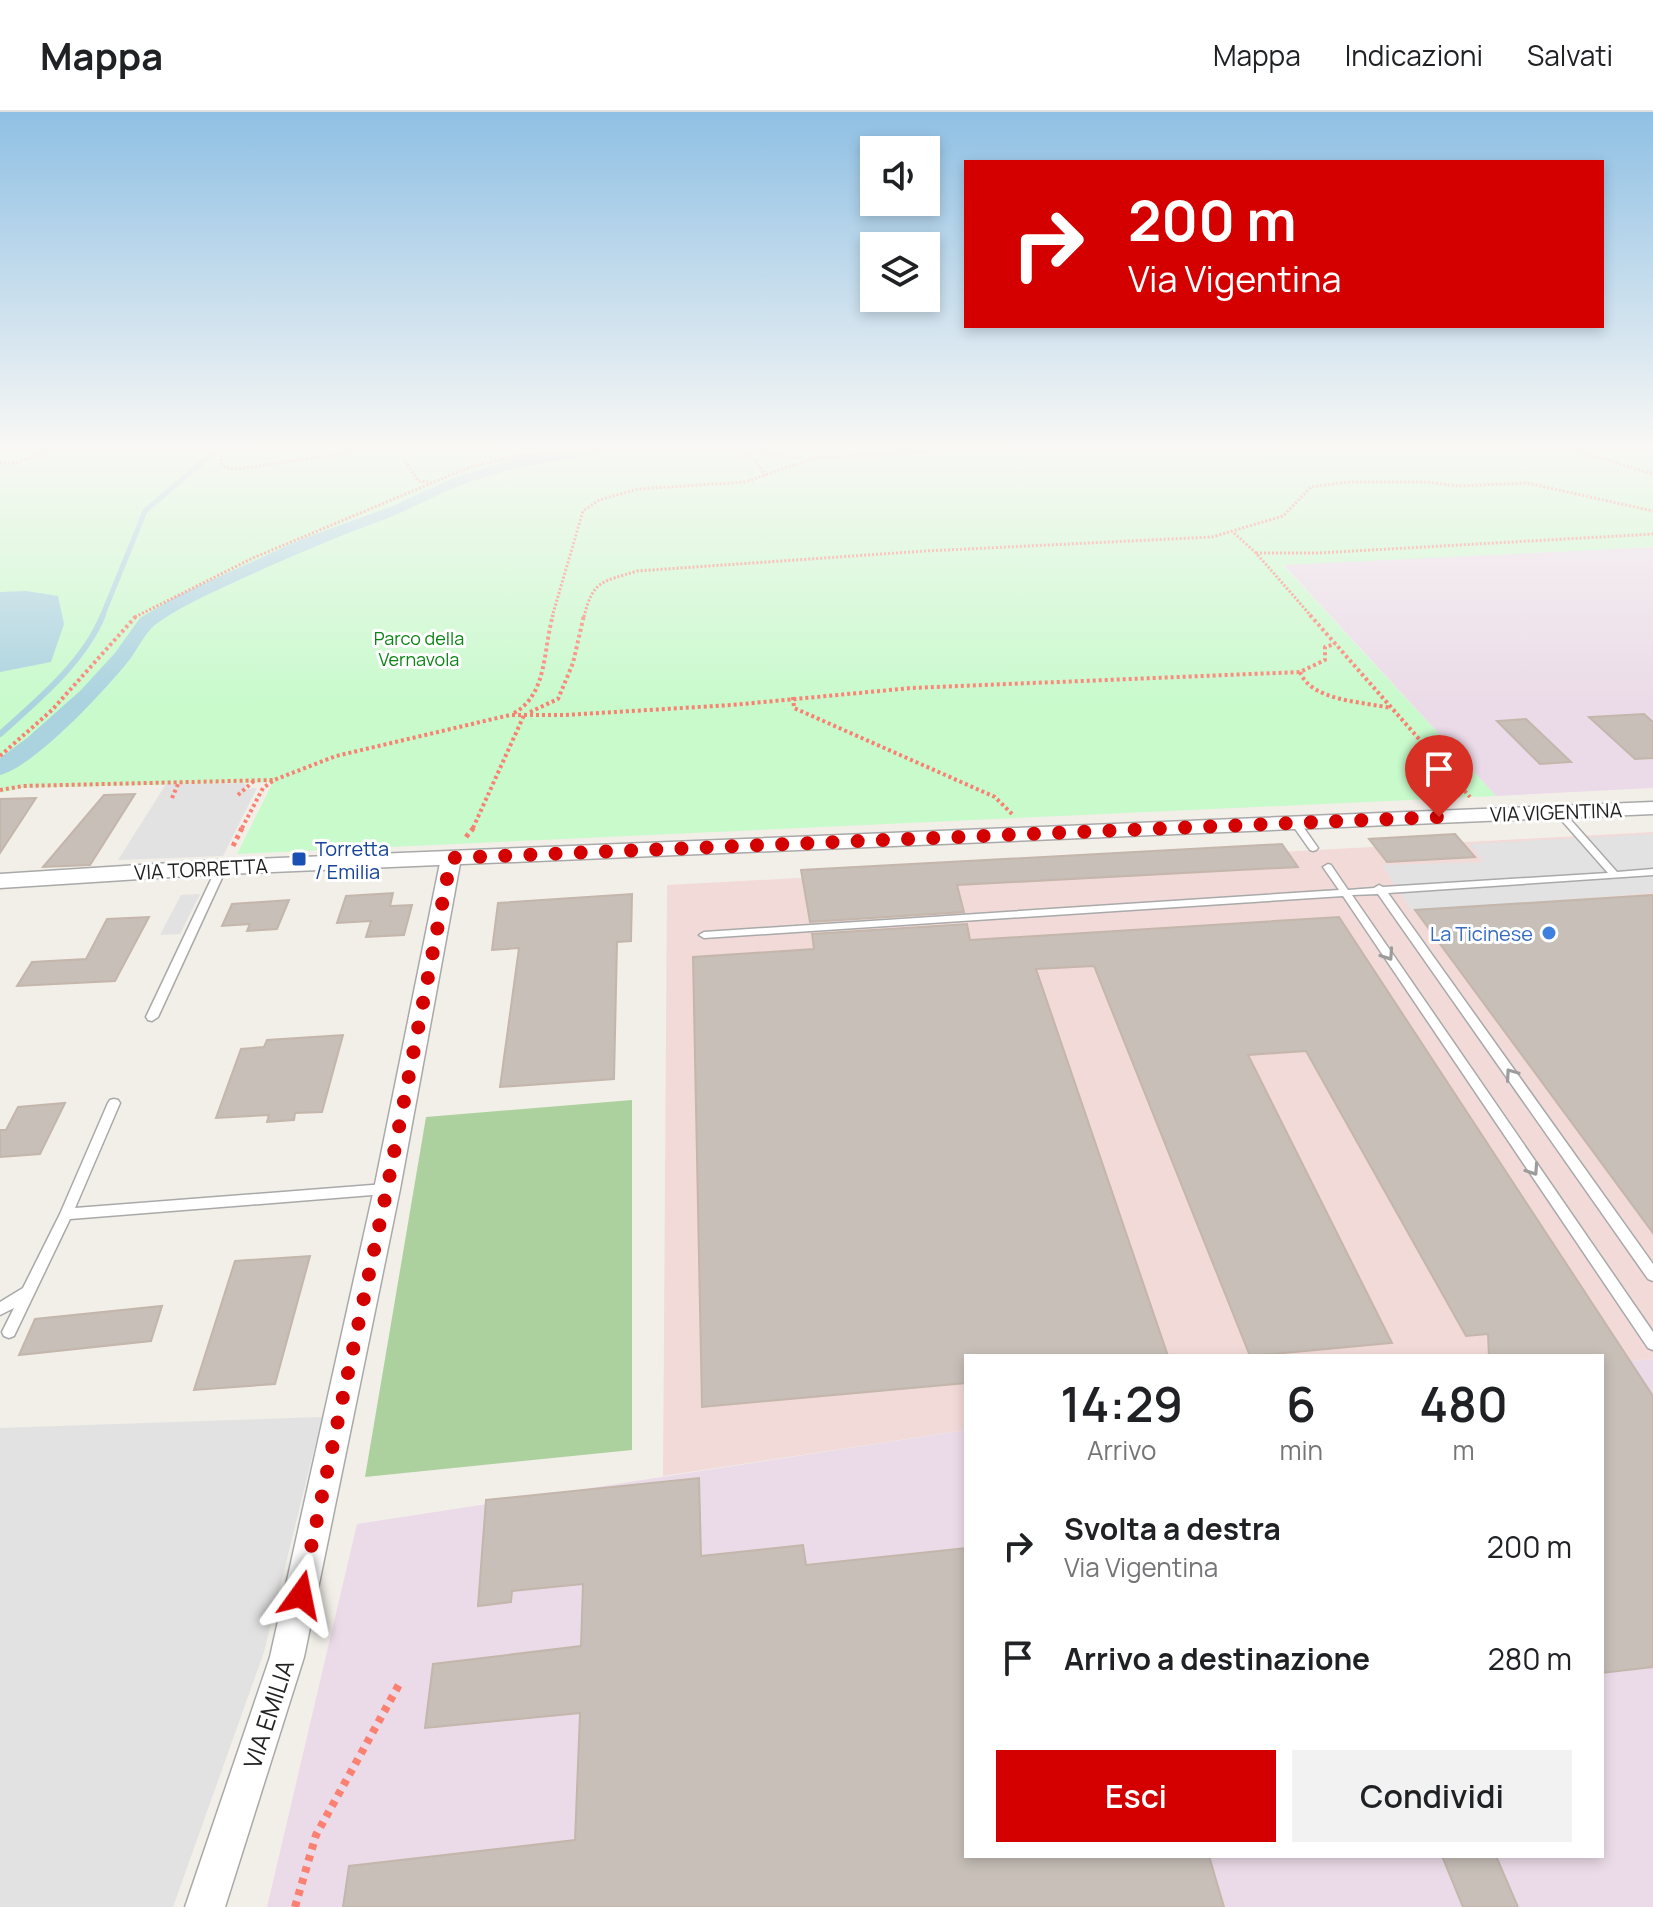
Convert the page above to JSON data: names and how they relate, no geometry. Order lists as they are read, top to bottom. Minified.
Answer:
{"streets":{"street":["VIA VIGENTINA","VIA TORRETTA","VIA EMILIA"]},"crossings":[["VIA VIGENTINA","VIA TORRETTA"],["VIA VIGENTINA","VIA EMILIA"],["VIA TORRETTA","VIA EMILIA"]],"parks":["Parco della Vernavola"],"places":{"transit":["Torretta / Emilia"],"other":["La Ticinese"]},"page":{"header":"Mappa","nav":["Mappa","Indicazioni","Salvati"],"turn":["200 m","Via Vigentina"],"eta":["14:29","Arrivo","6","min","480","m"],"list":[{"name":"Svolta a destra","note":"Via Vigentina","value":"200 m"},{"name":"Arrivo a destinazione","value":"280 m"}],"buttons":["Esci","Condividi"]}}
